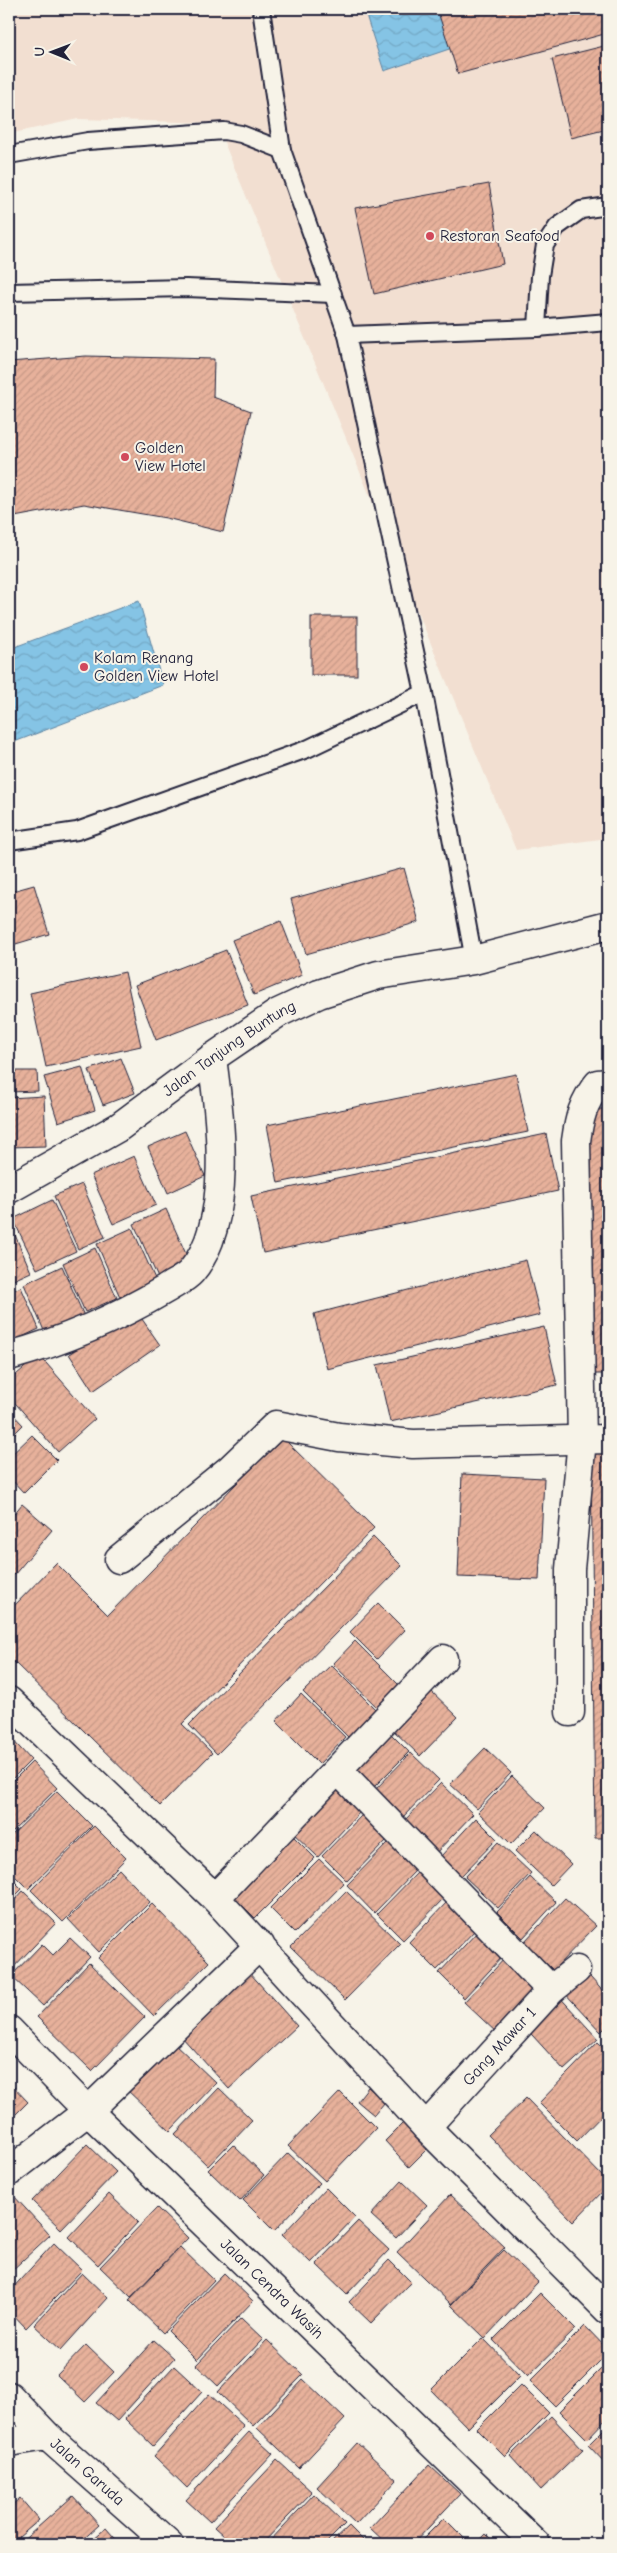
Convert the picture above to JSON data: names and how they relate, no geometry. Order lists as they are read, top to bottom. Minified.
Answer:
{"streets":{"street":["Jalan Tanjung Buntung","Gang Mawar 1","Jalan Cendra Wasih","Jalan Garuda"]},"places":["Restoran Seafood","Golden View Hotel","Kolam Renang Golden View Hotel"],"north":"left"}
